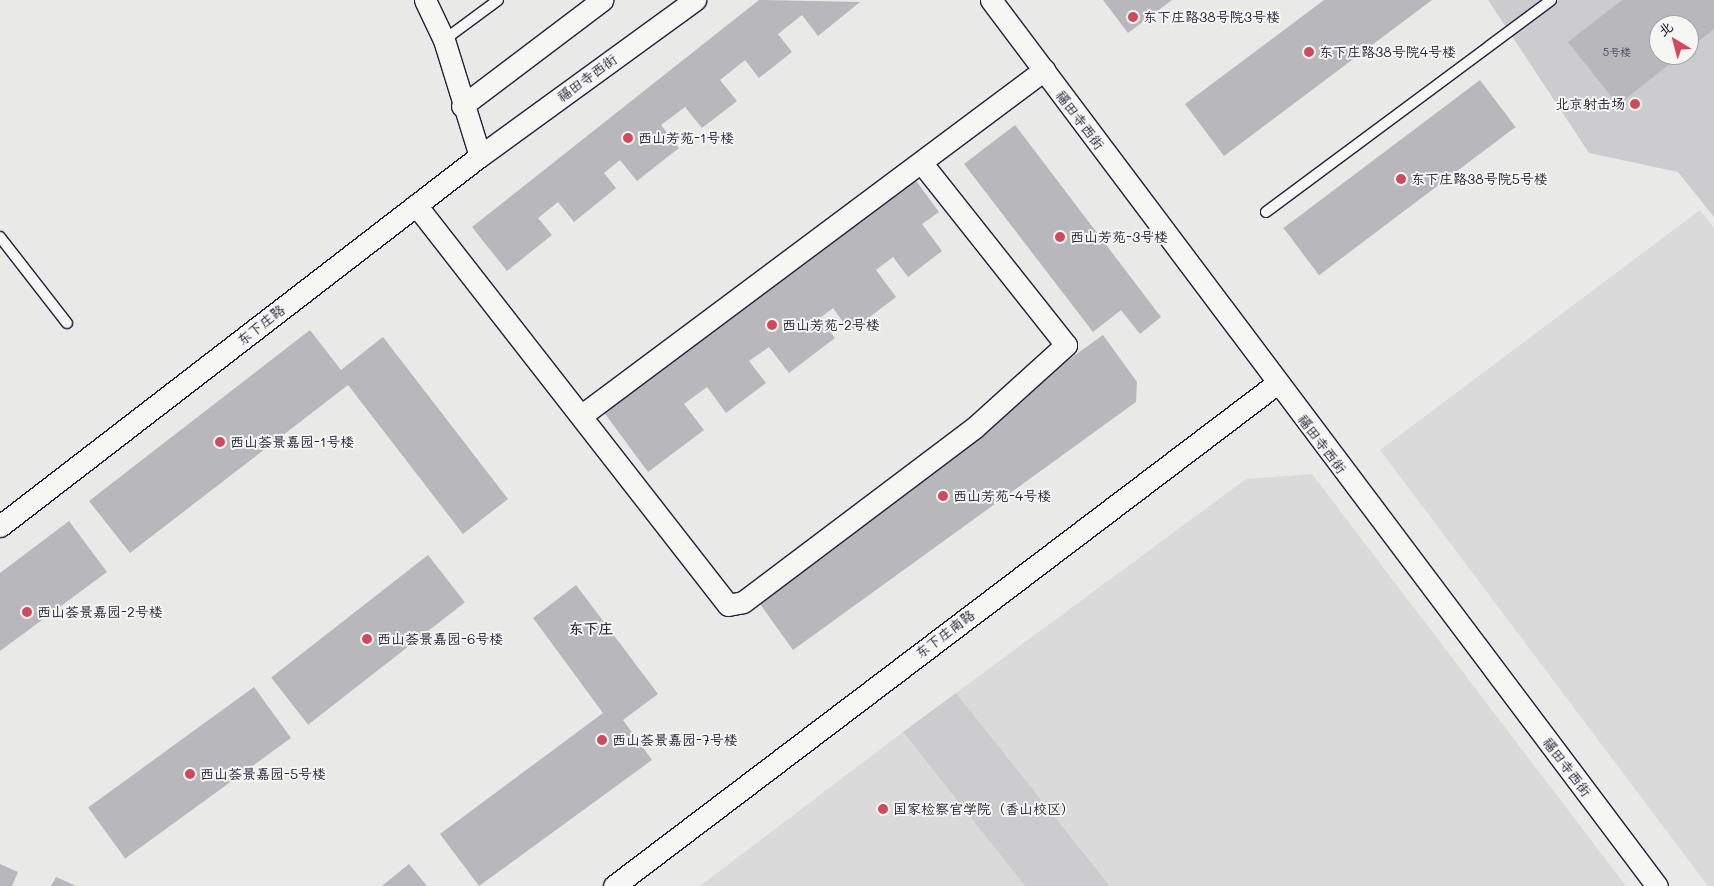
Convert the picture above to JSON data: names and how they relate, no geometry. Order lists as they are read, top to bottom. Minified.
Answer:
{"streets":{"street":["福田寺西街","东下庄路","东下庄南路"]},"crossings":[["福田寺西街","东下庄路"],["福田寺西街","东下庄南路"]],"districts":["东下庄"],"places":["东下庄路38号院3号楼","东下庄路38号院4号楼","北京射击场","西山芳苑-1号楼","东下庄路38号院5号楼","西山芳苑-3号楼","西山芳苑-2号楼","西山荟景嘉园-1号楼","西山芳苑-4号楼","西山荟景嘉园-2号楼","西山荟景嘉园-6号楼","西山荟景嘉园-7号楼","西山荟景嘉园-5号楼","国家检察官学院（香山校区）"],"house_numbers":["5号楼"],"north":"top left"}
